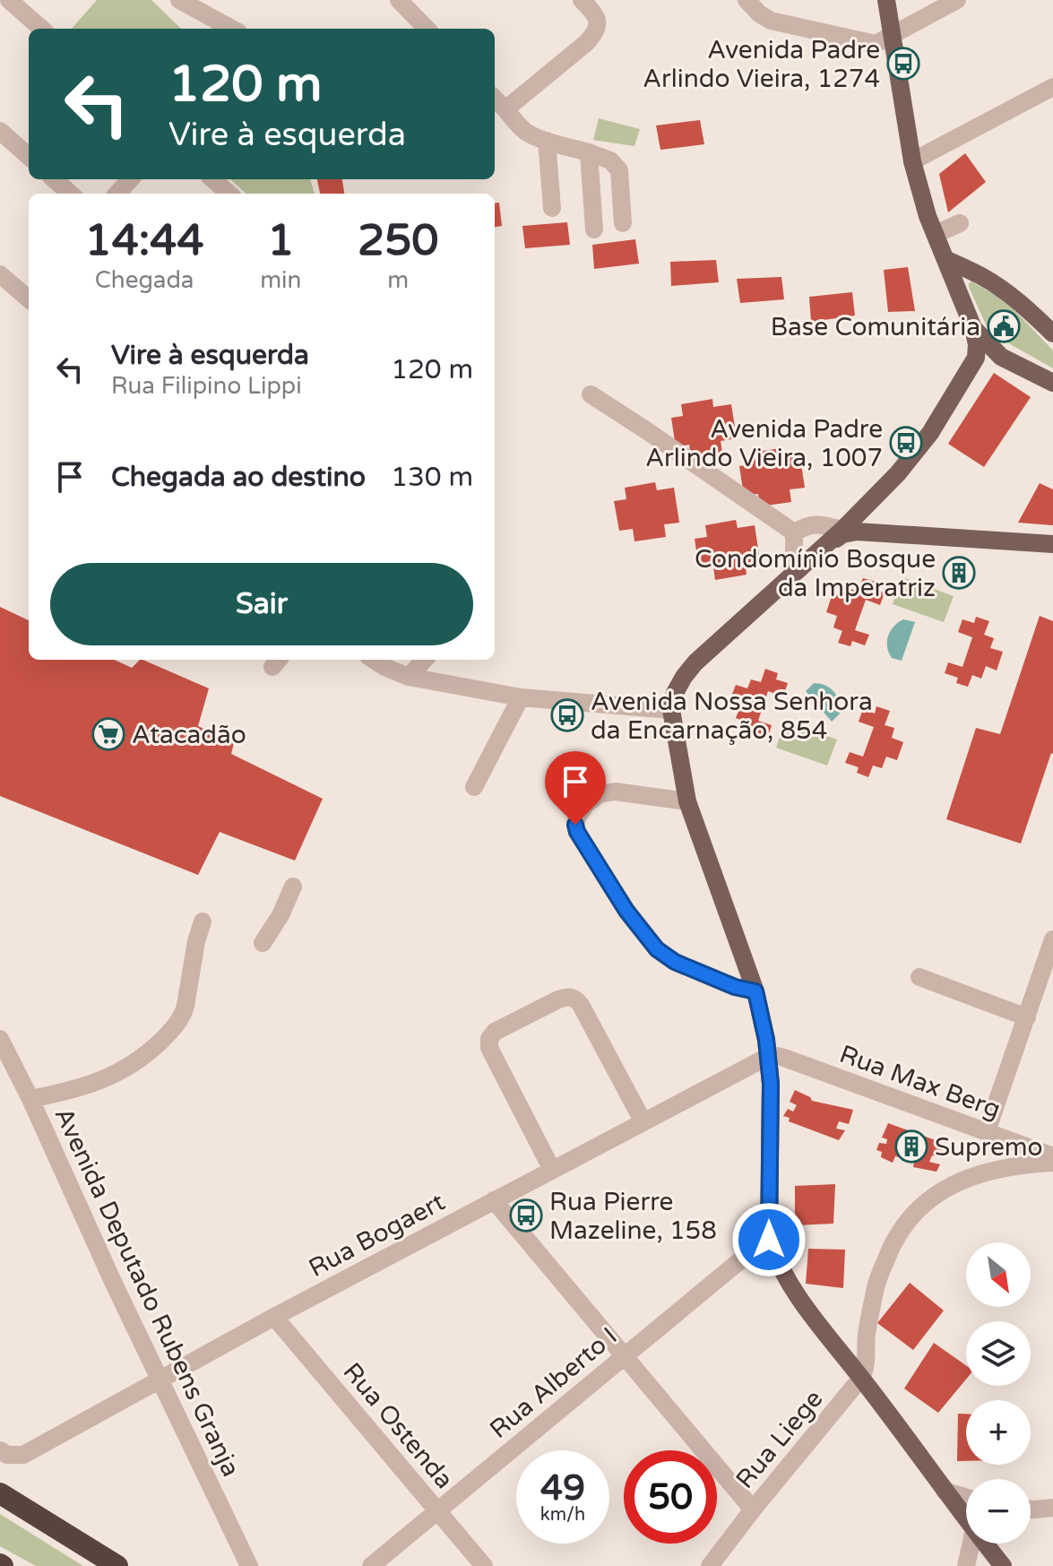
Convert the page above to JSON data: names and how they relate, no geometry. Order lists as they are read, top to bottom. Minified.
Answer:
{"streets":{"street":["Rua Max Berg","Rua Bogaert","Avenida Deputado Rubens Granja","Rua Alberto I","Rua Ostenda","Rua Liege"]},"crossings":[["Rua Max Berg","Rua Bogaert"],["Rua Bogaert","Avenida Deputado Rubens Granja"],["Rua Bogaert","Rua Ostenda"],["Rua Alberto I","Rua Ostenda"]],"places":{"bus stop":["Avenida Padre Arlindo Vieira, 1274","Avenida Padre Arlindo Vieira, 1007","Avenida Nossa Senhora da Encarnação, 854","Rua Pierre Mazeline, 158"],"public building":["Base Comunitária"],"building":["Condomínio Bosque da Imperatriz","Supremo"],"supermarket":["Atacadão"]},"north":"bottom right","page":{"turn":["120 m","Vire à esquerda"],"eta":["14:44","Chegada","1","min","250","m"],"list":[{"name":"Vire à esquerda","note":"Rua Filipino Lippi","value":"120 m"},{"name":"Chegada ao destino","value":"130 m"}],"buttons":"Sair","map_buttons":["+","−"],"speed":"49 km/h","limit":"50"}}
